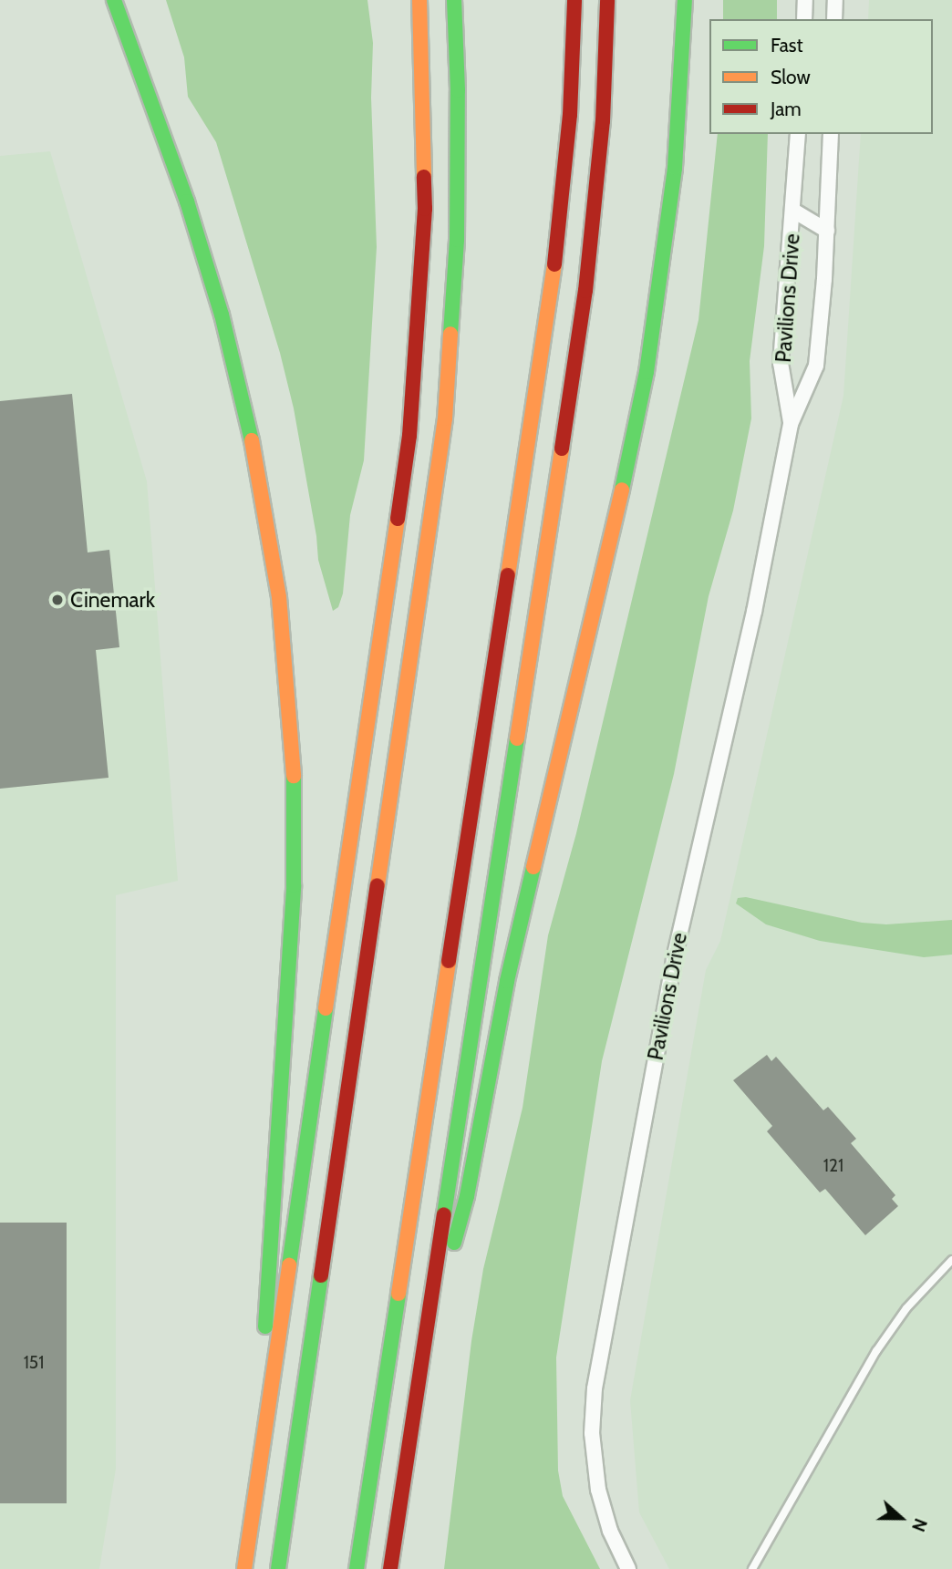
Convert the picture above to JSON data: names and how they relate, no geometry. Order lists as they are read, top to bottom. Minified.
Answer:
{"streets":{"street":["Pavilions Drive"]},"places":["Cinemark"],"house_numbers":["121","151"],"legend":["Fast","Slow","Jam"],"north":"right"}
